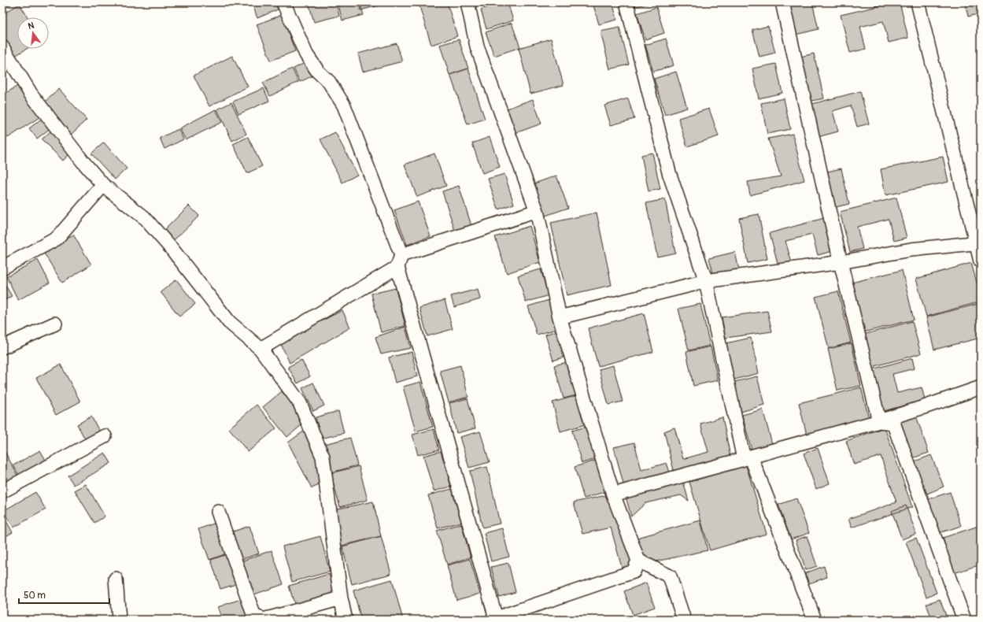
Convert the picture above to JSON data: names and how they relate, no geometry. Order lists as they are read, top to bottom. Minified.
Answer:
{"scale_bar":"50 m","north":"top"}
